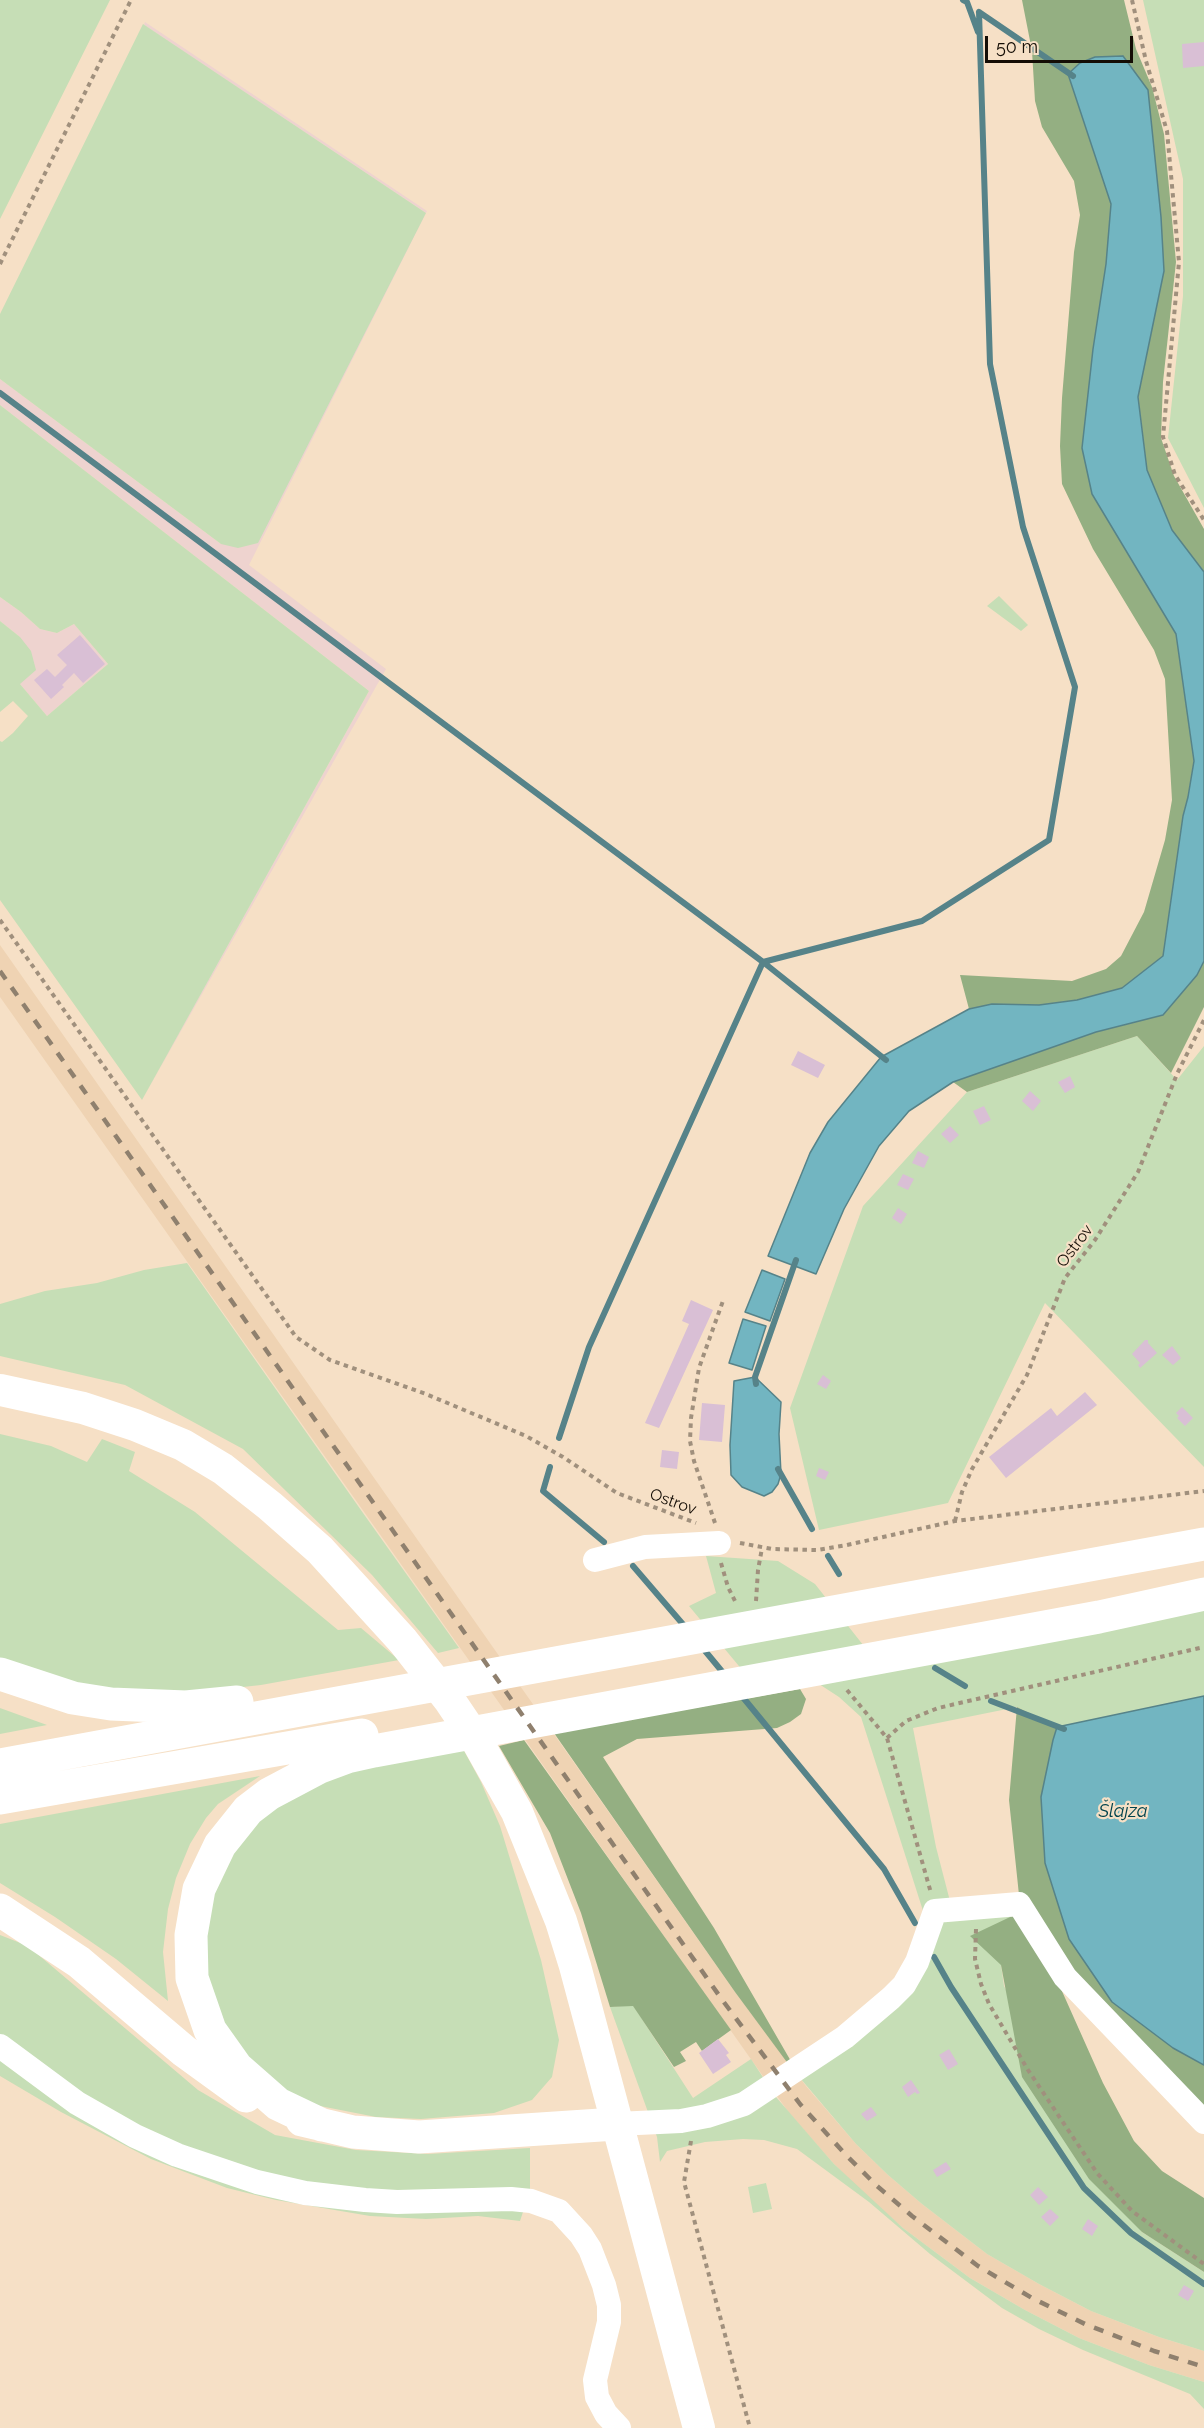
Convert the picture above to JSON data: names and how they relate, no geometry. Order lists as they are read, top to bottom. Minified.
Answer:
{"streets":{"path":["Ostrov"]},"water":["Šlajza"],"scale_bar":"50 m"}
